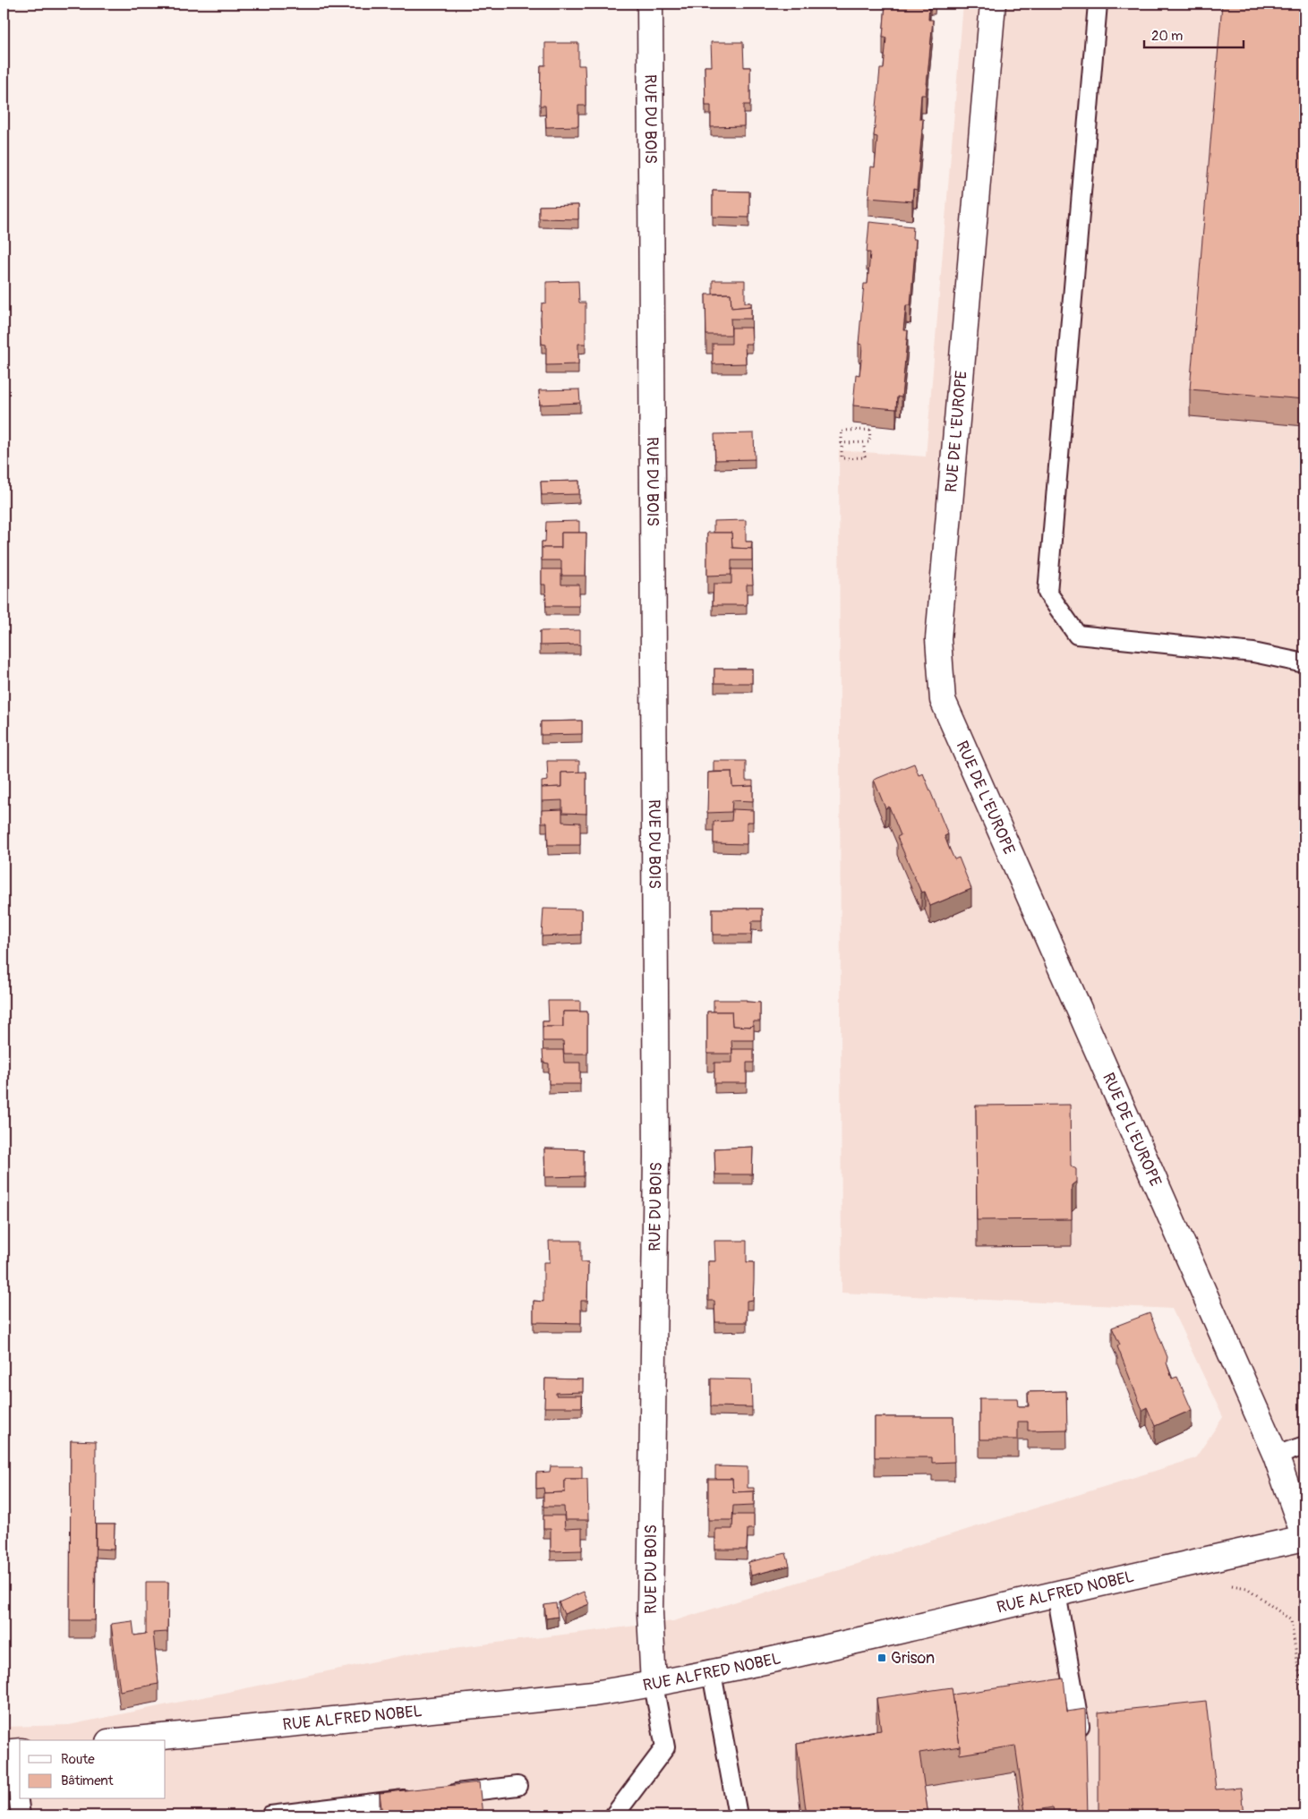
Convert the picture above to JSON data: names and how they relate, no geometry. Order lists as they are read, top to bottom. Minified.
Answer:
{"streets":{"street":["RUE DU BOIS","RUE DE L'EUROPE","RUE ALFRED NOBEL"]},"crossings":[["RUE DU BOIS","RUE ALFRED NOBEL"],["RUE DE L'EUROPE","RUE ALFRED NOBEL"]],"places":{"transit":["Grison"]},"legend":["Route","Bâtiment"],"scale_bar":"20 m"}
